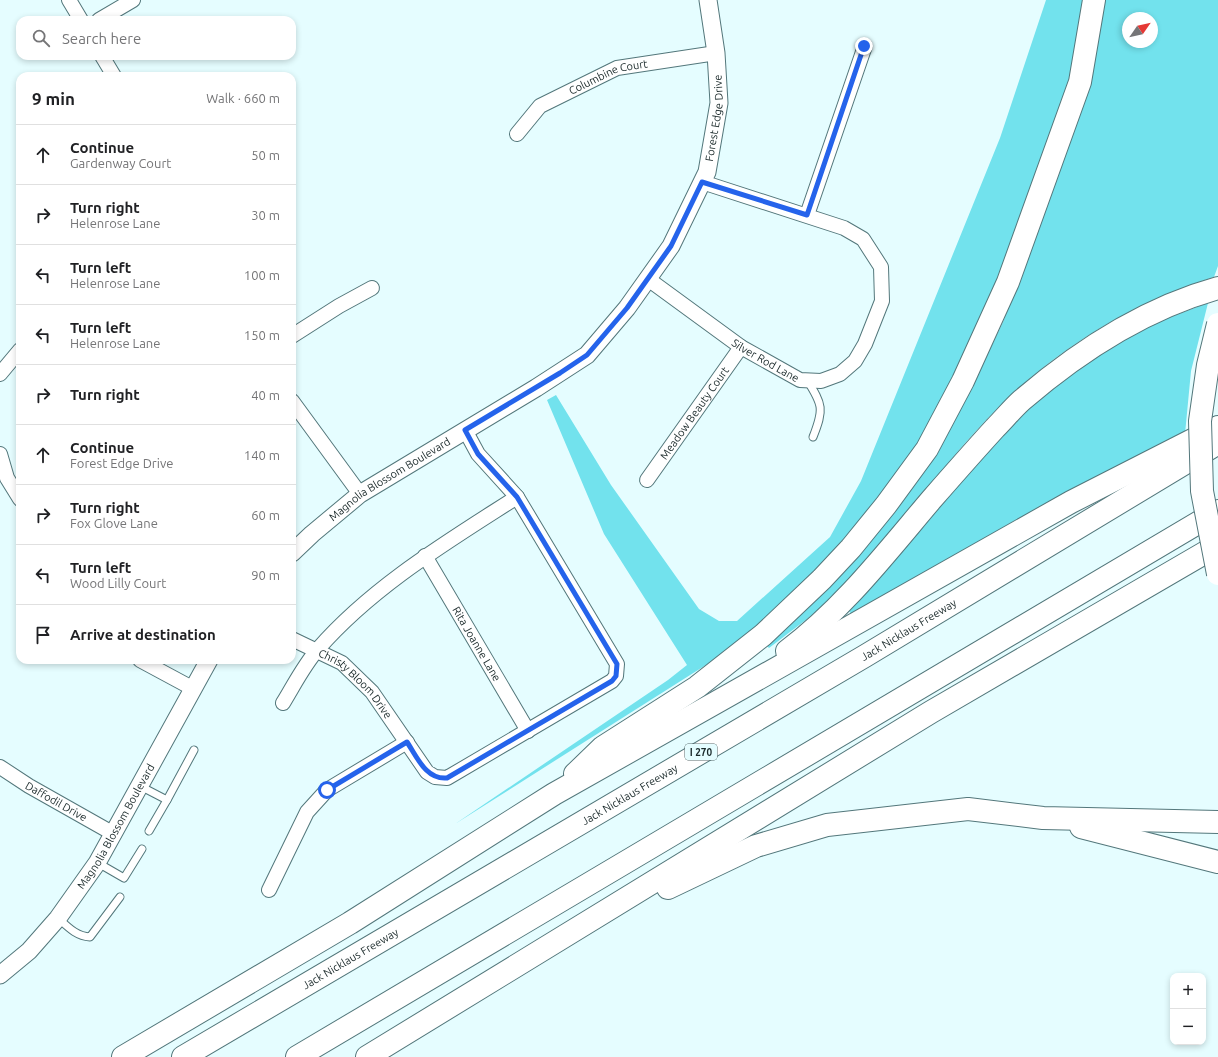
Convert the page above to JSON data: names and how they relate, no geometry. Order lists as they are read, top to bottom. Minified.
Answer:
{"streets":{"highway":["Jack Nicklaus Freeway","I 270"],"street":["Columbine Court","Forest Edge Drive","Silver Rod Lane","Meadow Beauty Court","Magnolia Blossom Boulevard","Rita Joanne Lane","Christy Bloom Drive","Daffodil Drive"]},"crossings":[["Columbine Court","Forest Edge Drive"],["Forest Edge Drive","Silver Rod Lane"],["Forest Edge Drive","Magnolia Blossom Boulevard"],["Silver Rod Lane","Meadow Beauty Court"],["Magnolia Blossom Boulevard","Daffodil Drive"],["Rita Joanne Lane","Christy Bloom Drive"]],"north":"top right","page":{"search":"Search here","heading":["9 min","Walk · 660 m"],"list":[["Continue","Gardenway Court","50 m"],["Turn right","Helenrose Lane","30 m"],["Turn left","Helenrose Lane","100 m"],["Turn left","Helenrose Lane","150 m"],["Turn right","40 m"],["Continue","Forest Edge Drive","140 m"],["Turn right","Fox Glove Lane","60 m"],["Turn left","Wood Lilly Court","90 m"],"Arrive at destination"],"map_buttons":["+","−"]}}
